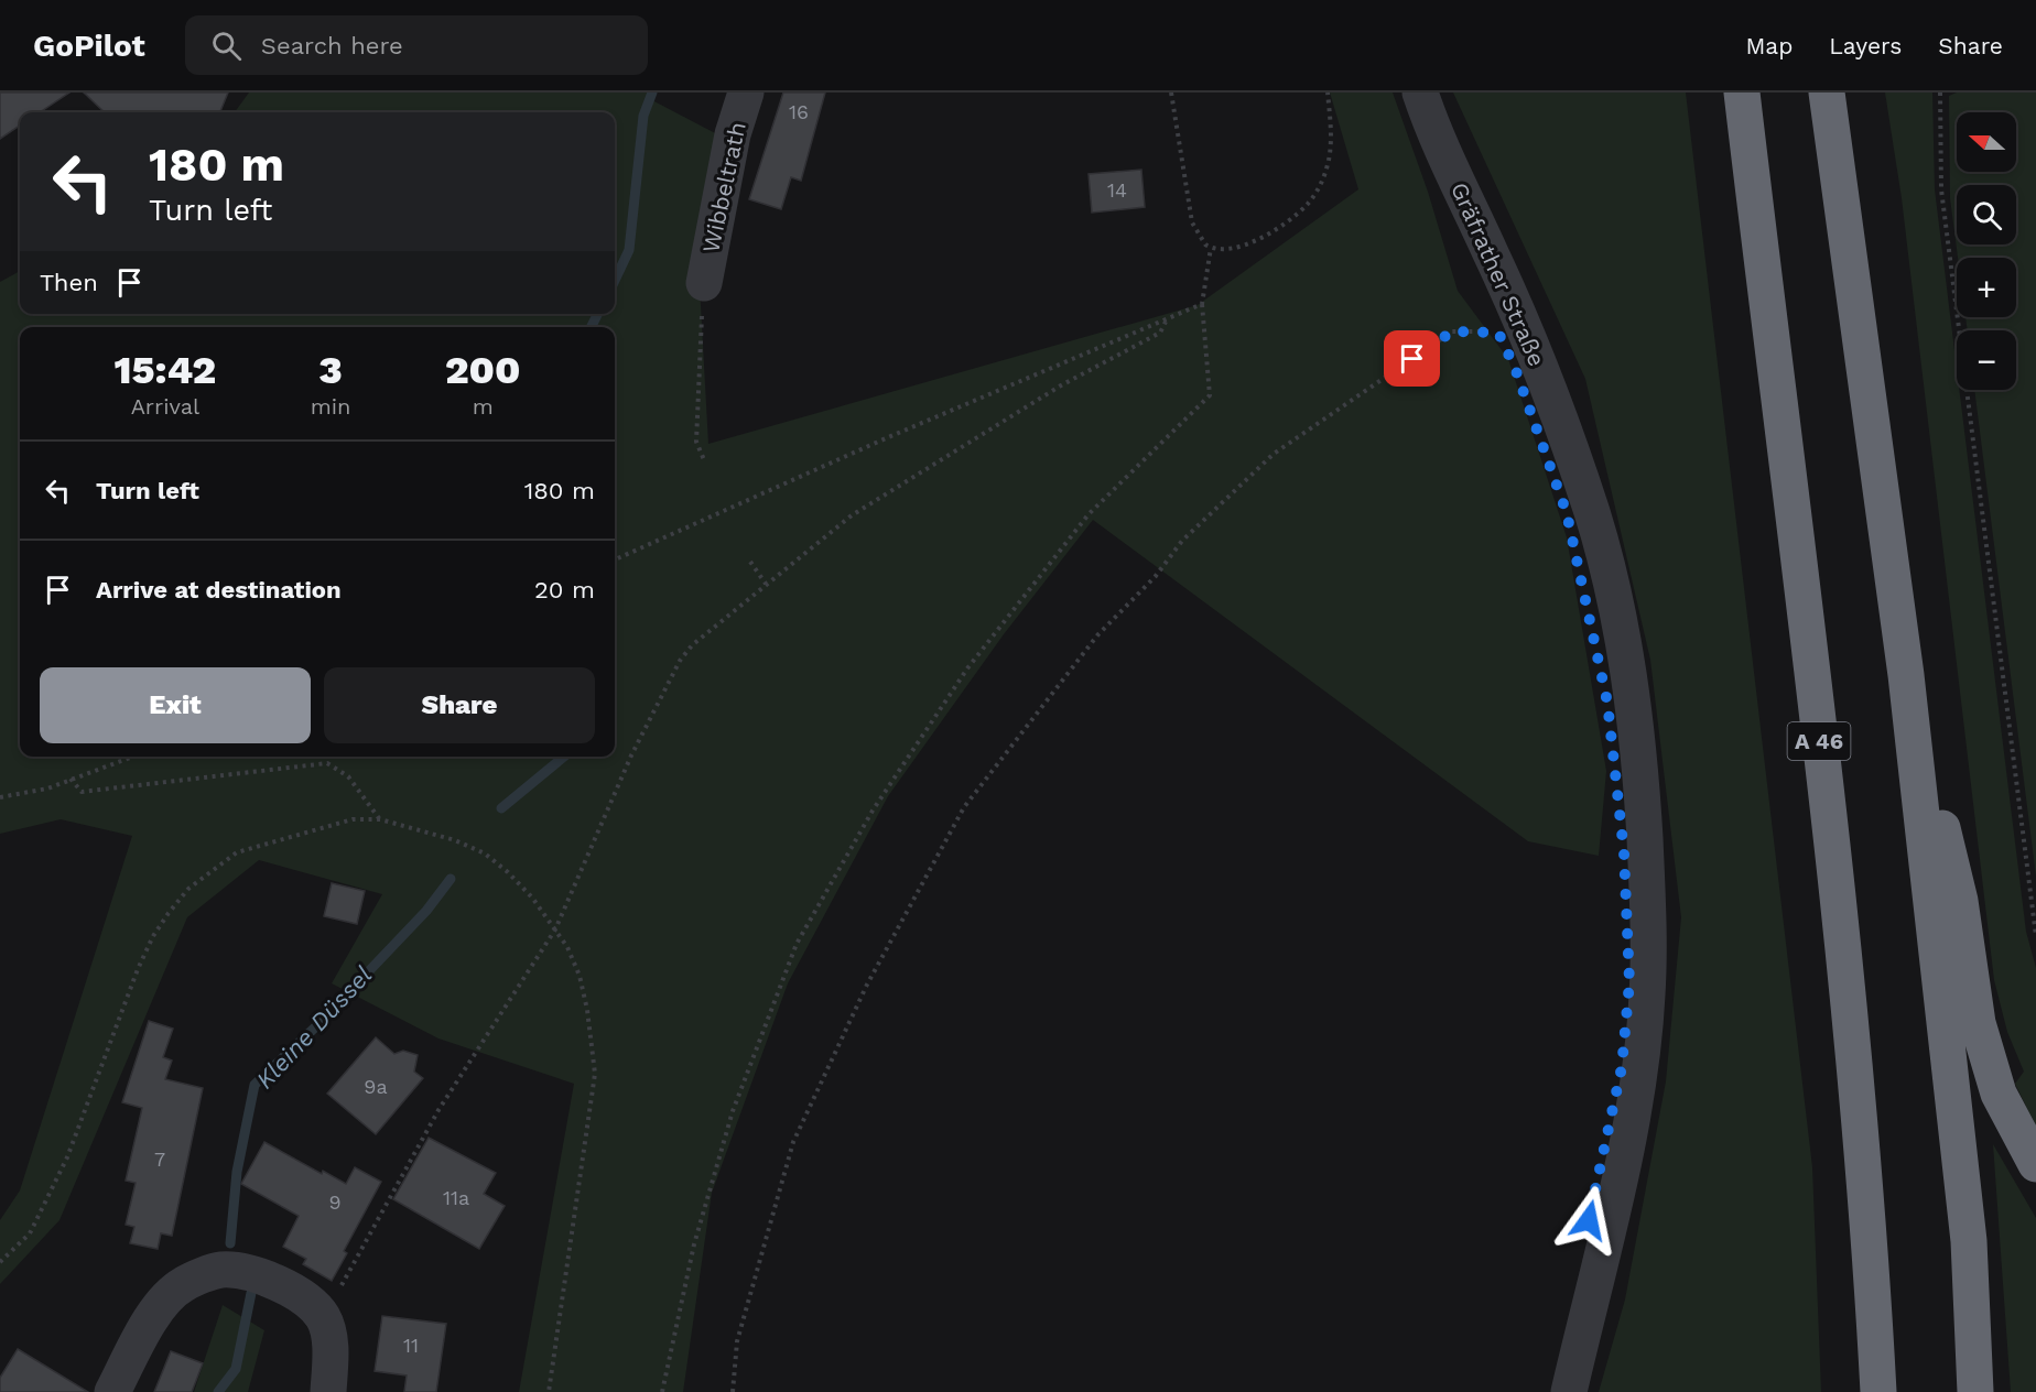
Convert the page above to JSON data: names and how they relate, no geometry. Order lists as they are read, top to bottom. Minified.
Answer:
{"streets":{"highway":["A 46"],"street":["Wibbeltrath","Gräfrather Straße"]},"water":["Kleine Düssel"],"house_numbers":["16","14","9a","7","11a","9","11"],"north":"left","page":{"header":"GoPilot","search":"Search here","nav":["Map","Layers","Share"],"map_buttons":["+","−"],"turn":["180 m","Turn left"],"then":"Then","eta":["15:42","Arrival","3","min","200","m"],"list":[{"name":"Turn left","value":"180 m"},{"name":"Arrive at destination","value":"20 m"}],"buttons":["Exit","Share"]}}
